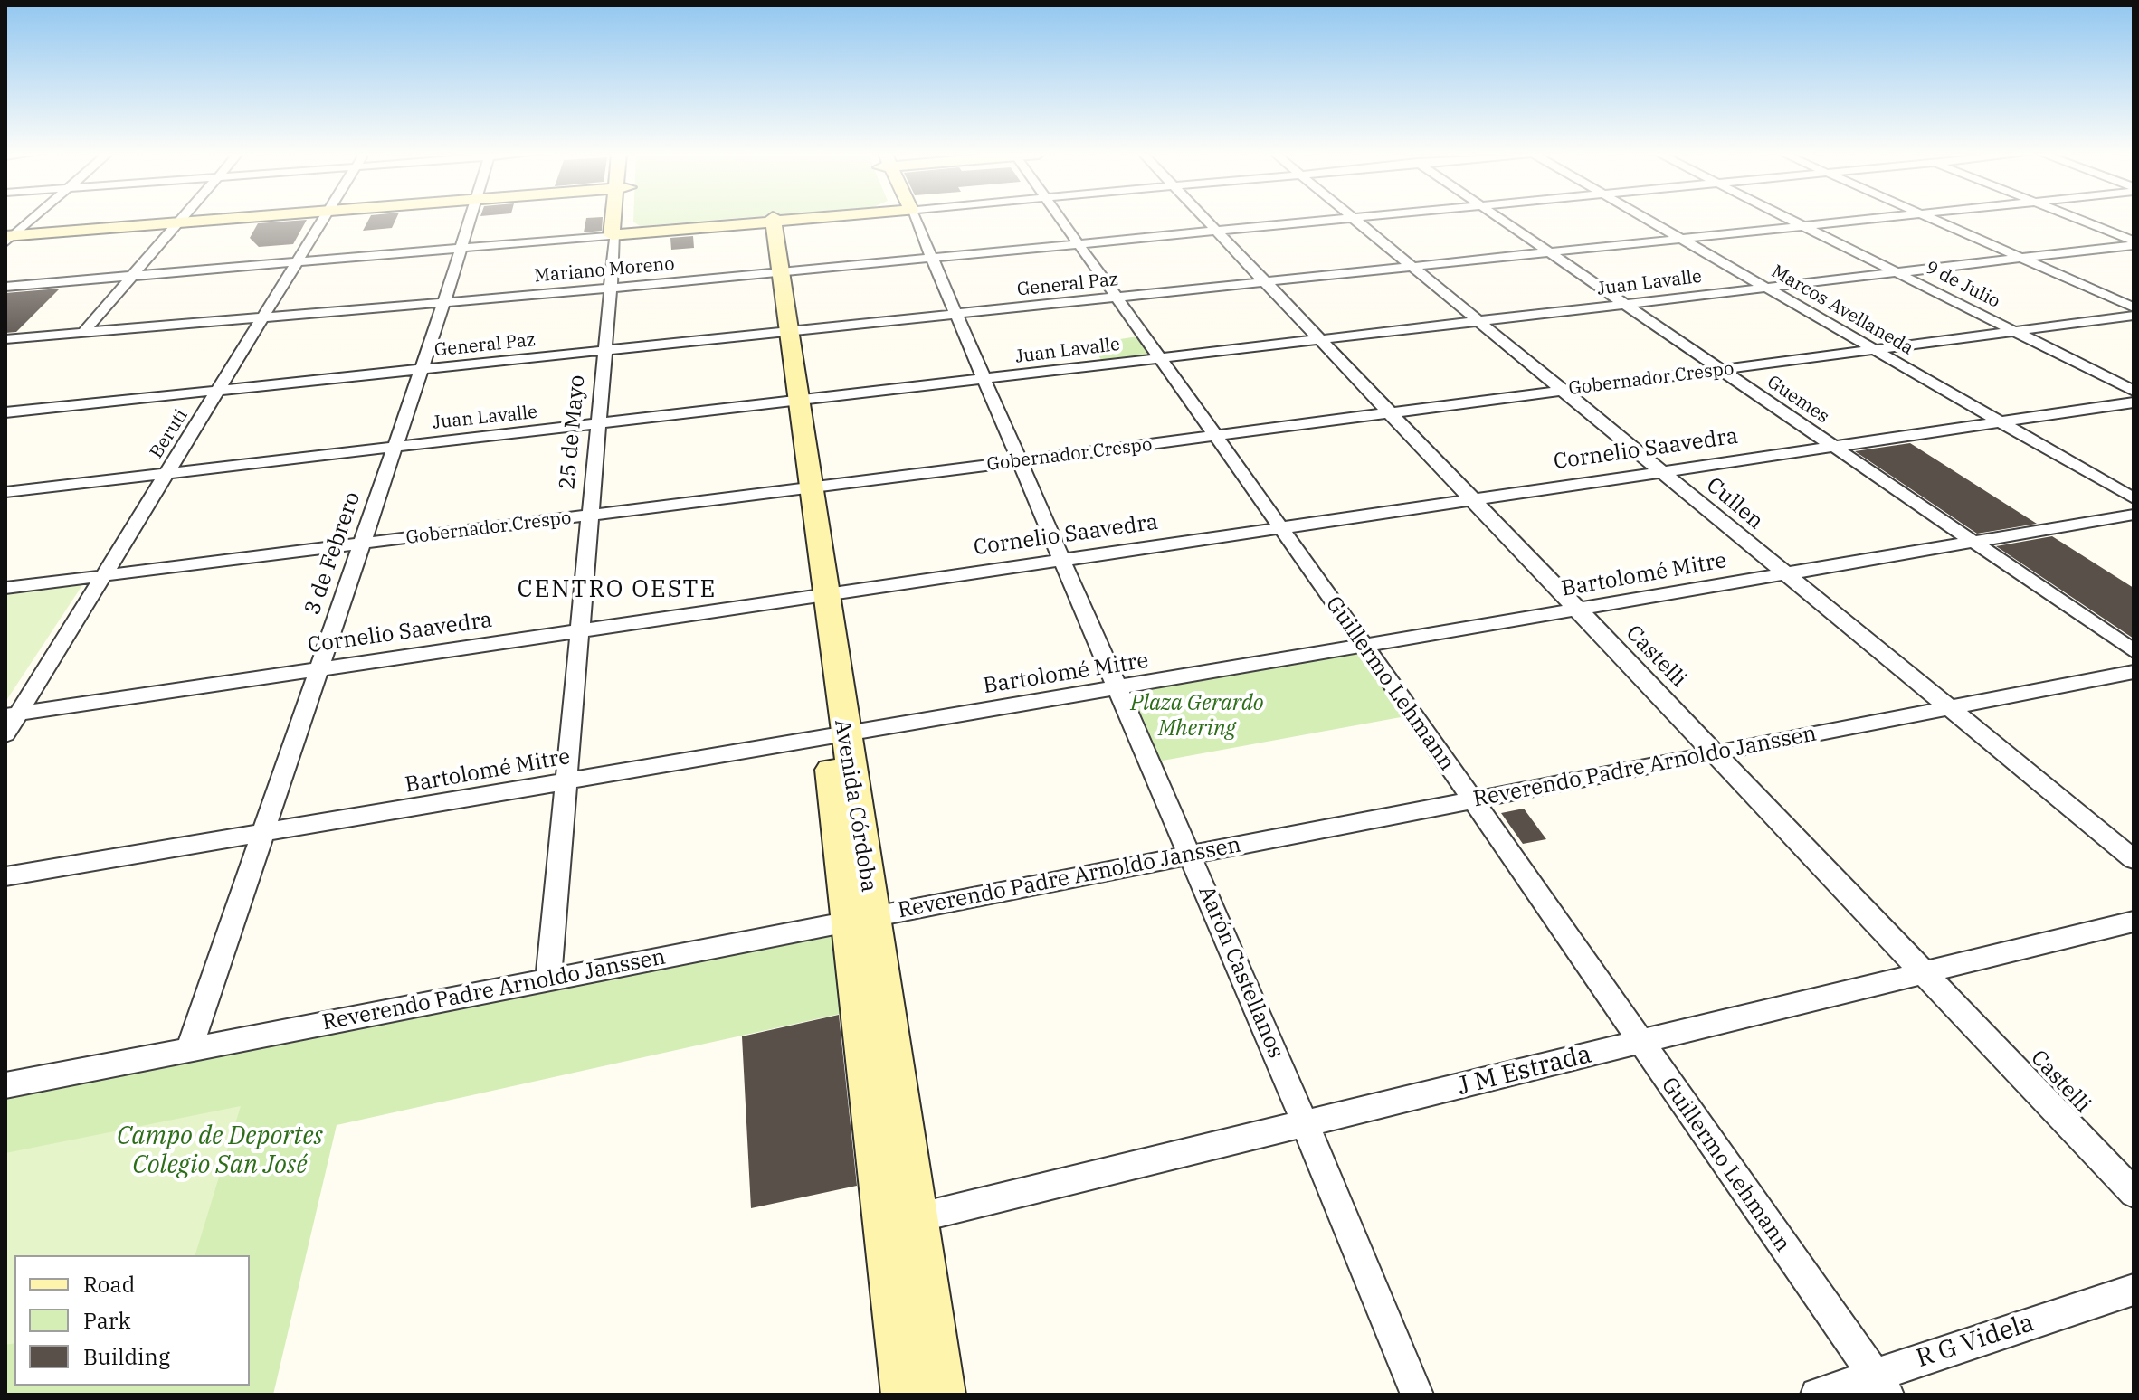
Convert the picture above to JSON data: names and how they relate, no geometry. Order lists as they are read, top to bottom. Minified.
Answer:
{"streets":{"main road":["25 de Mayo","Avenida Córdoba"],"street":["Mariano Moreno","Juan Lavalle","General Paz","9 de Julio","Marcos Avellaneda","Gobernador Crespo","Guemes","Beruti","Cornelio Saavedra","Cullen","3 de Febrero","Bartolomé Mitre","Castelli","Guillermo Lehmann","Reverendo Padre Arnoldo Janssen","Aarón Castellanos","J M Estrada","R G Videla"]},"crossings":[["Mariano Moreno","25 de Mayo"],["Mariano Moreno","Beruti"],["Mariano Moreno","3 de Febrero"],["Mariano Moreno","Castelli"],["Mariano Moreno","Guillermo Lehmann"],["Mariano Moreno","Avenida Córdoba"],["Mariano Moreno","Aarón Castellanos"],["Juan Lavalle","9 de Julio"],["Juan Lavalle","Marcos Avellaneda"],["Juan Lavalle","Guemes"],["Juan Lavalle","25 de Mayo"],["Juan Lavalle","Beruti"],["Juan Lavalle","Cullen"],["Juan Lavalle","3 de Febrero"],["Juan Lavalle","Castelli"],["Juan Lavalle","Guillermo Lehmann"],["Juan Lavalle","Avenida Córdoba"],["Juan Lavalle","Aarón Castellanos"],["General Paz","9 de Julio"],["General Paz","Marcos Avellaneda"],["General Paz","Guemes"],["General Paz","25 de Mayo"],["General Paz","Beruti"],["General Paz","Cullen"],["General Paz","3 de Febrero"],["General Paz","Castelli"],["General Paz","Guillermo Lehmann"],["General Paz","Avenida Córdoba"],["General Paz","Aarón Castellanos"],["9 de Julio","Gobernador Crespo"],["Marcos Avellaneda","Gobernador Crespo"],["Marcos Avellaneda","Cornelio Saavedra"],["Gobernador Crespo","Guemes"],["Gobernador Crespo","25 de Mayo"],["Gobernador Crespo","Beruti"],["Gobernador Crespo","Cullen"],["Gobernador Crespo","3 de Febrero"],["Gobernador Crespo","Castelli"],["Gobernador Crespo","Guillermo Lehmann"],["Gobernador Crespo","Avenida Córdoba"],["Gobernador Crespo","Aarón Castellanos"],["Guemes","Cornelio Saavedra"],["Guemes","Bartolomé Mitre"],["25 de Mayo","Cornelio Saavedra"],["25 de Mayo","Bartolomé Mitre"],["25 de Mayo","Reverendo Padre Arnoldo Janssen"],["Beruti","Cornelio Saavedra"],["Cornelio Saavedra","Cullen"],["Cornelio Saavedra","3 de Febrero"],["Cornelio Saavedra","Castelli"],["Cornelio Saavedra","Guillermo Lehmann"],["Cornelio Saavedra","Avenida Córdoba"],["Cornelio Saavedra","Aarón Castellanos"],["Cullen","Bartolomé Mitre"],["Cullen","Reverendo Padre Arnoldo Janssen"],["3 de Febrero","Bartolomé Mitre"],["3 de Febrero","Reverendo Padre Arnoldo Janssen"],["Bartolomé Mitre","Castelli"],["Bartolomé Mitre","Guillermo Lehmann"],["Bartolomé Mitre","Avenida Córdoba"],["Bartolomé Mitre","Aarón Castellanos"],["Castelli","Reverendo Padre Arnoldo Janssen"],["Castelli","J M Estrada"],["Guillermo Lehmann","Reverendo Padre Arnoldo Janssen"],["Guillermo Lehmann","J M Estrada"],["Guillermo Lehmann","R G Videla"],["Reverendo Padre Arnoldo Janssen","Avenida Córdoba"],["Reverendo Padre Arnoldo Janssen","Aarón Castellanos"],["Avenida Córdoba","J M Estrada"],["Aarón Castellanos","J M Estrada"]],"districts":["CENTRO OESTE"],"parks":["Plaza Gerardo Mhering","Campo de Deportes Colegio San José"],"legend":["Road","Park","Building"]}
